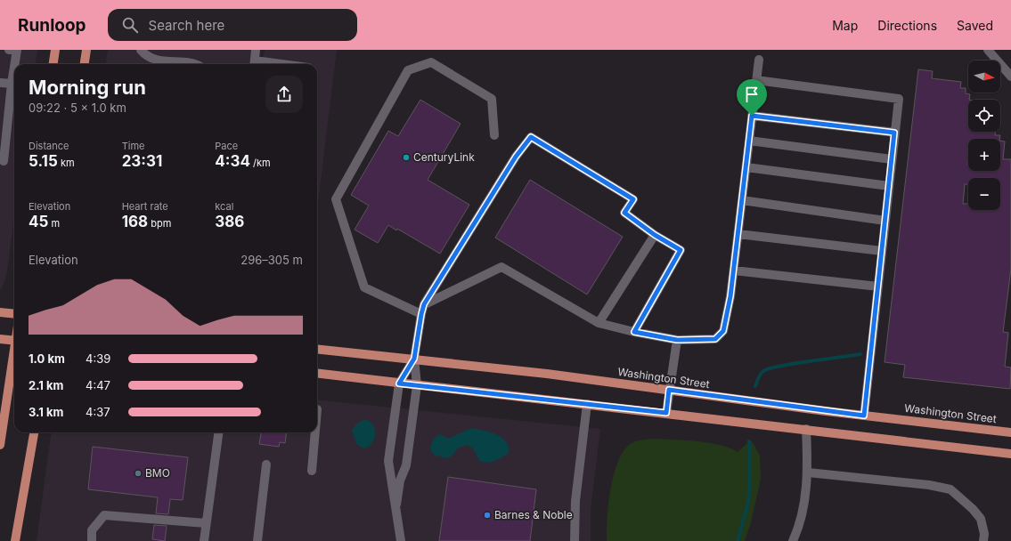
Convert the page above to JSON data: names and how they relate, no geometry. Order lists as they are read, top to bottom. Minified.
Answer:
{"streets":{"main road":["Washington Street"]},"places":["CenturyLink","BMO","Barnes & Noble"],"north":"right","page":{"header":"Runloop","search":"Search here","nav":["Map","Directions","Saved"],"map_buttons":["+","−"],"heading":["Morning run","09:22 · 5 × 1.0 km"],"stats":[["Distance","5.15 km"],["Time","23:31"],["Pace","4:34 /km"],["Elevation","45 m"],["Heart rate","168 bpm"],["kcal","386"]],"chart":["Elevation","296–305 m"],"list":[{"name":"1.0 km","note":"4:39"},{"name":"2.1 km","note":"4:47"},{"name":"3.1 km","note":"4:37"}]}}
